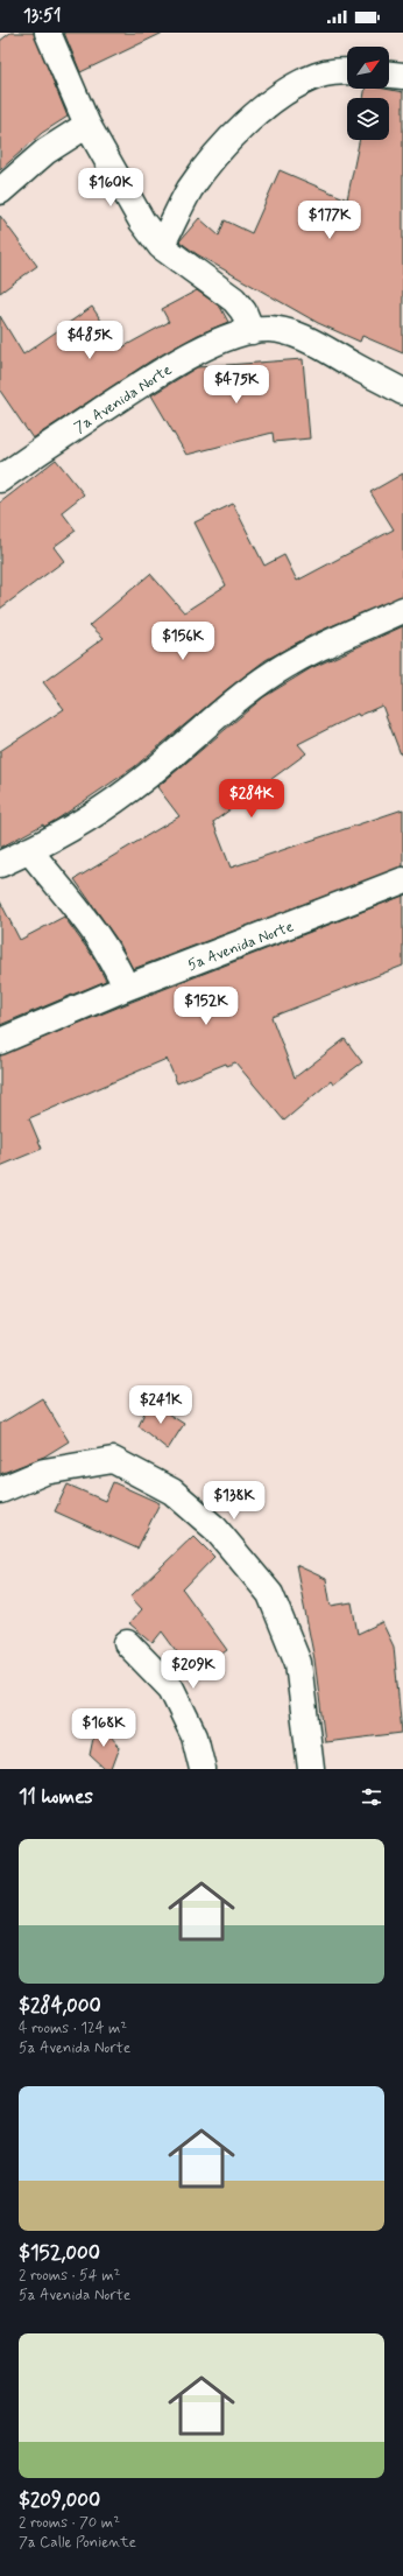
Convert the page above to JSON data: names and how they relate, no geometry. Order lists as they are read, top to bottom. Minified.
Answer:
{"streets":{"street":["7a Avenida Norte","5a Avenida Norte"]},"north":"top right","page":{"status":"13:51","price":["$160K","$177K","$485K","$475K","$156K","$284K","$152K","$241K","$138K","$209K","$168K"],"heading":"11 homes","list":[{"name":"$284,000","note":"4 rooms · 124 m² · 5a Avenida Norte"},{"name":"$152,000","note":"2 rooms · 54 m² · 5a Avenida Norte"},{"name":"$209,000","note":"2 rooms · 70 m² · 7a Calle Poniente"}]}}
